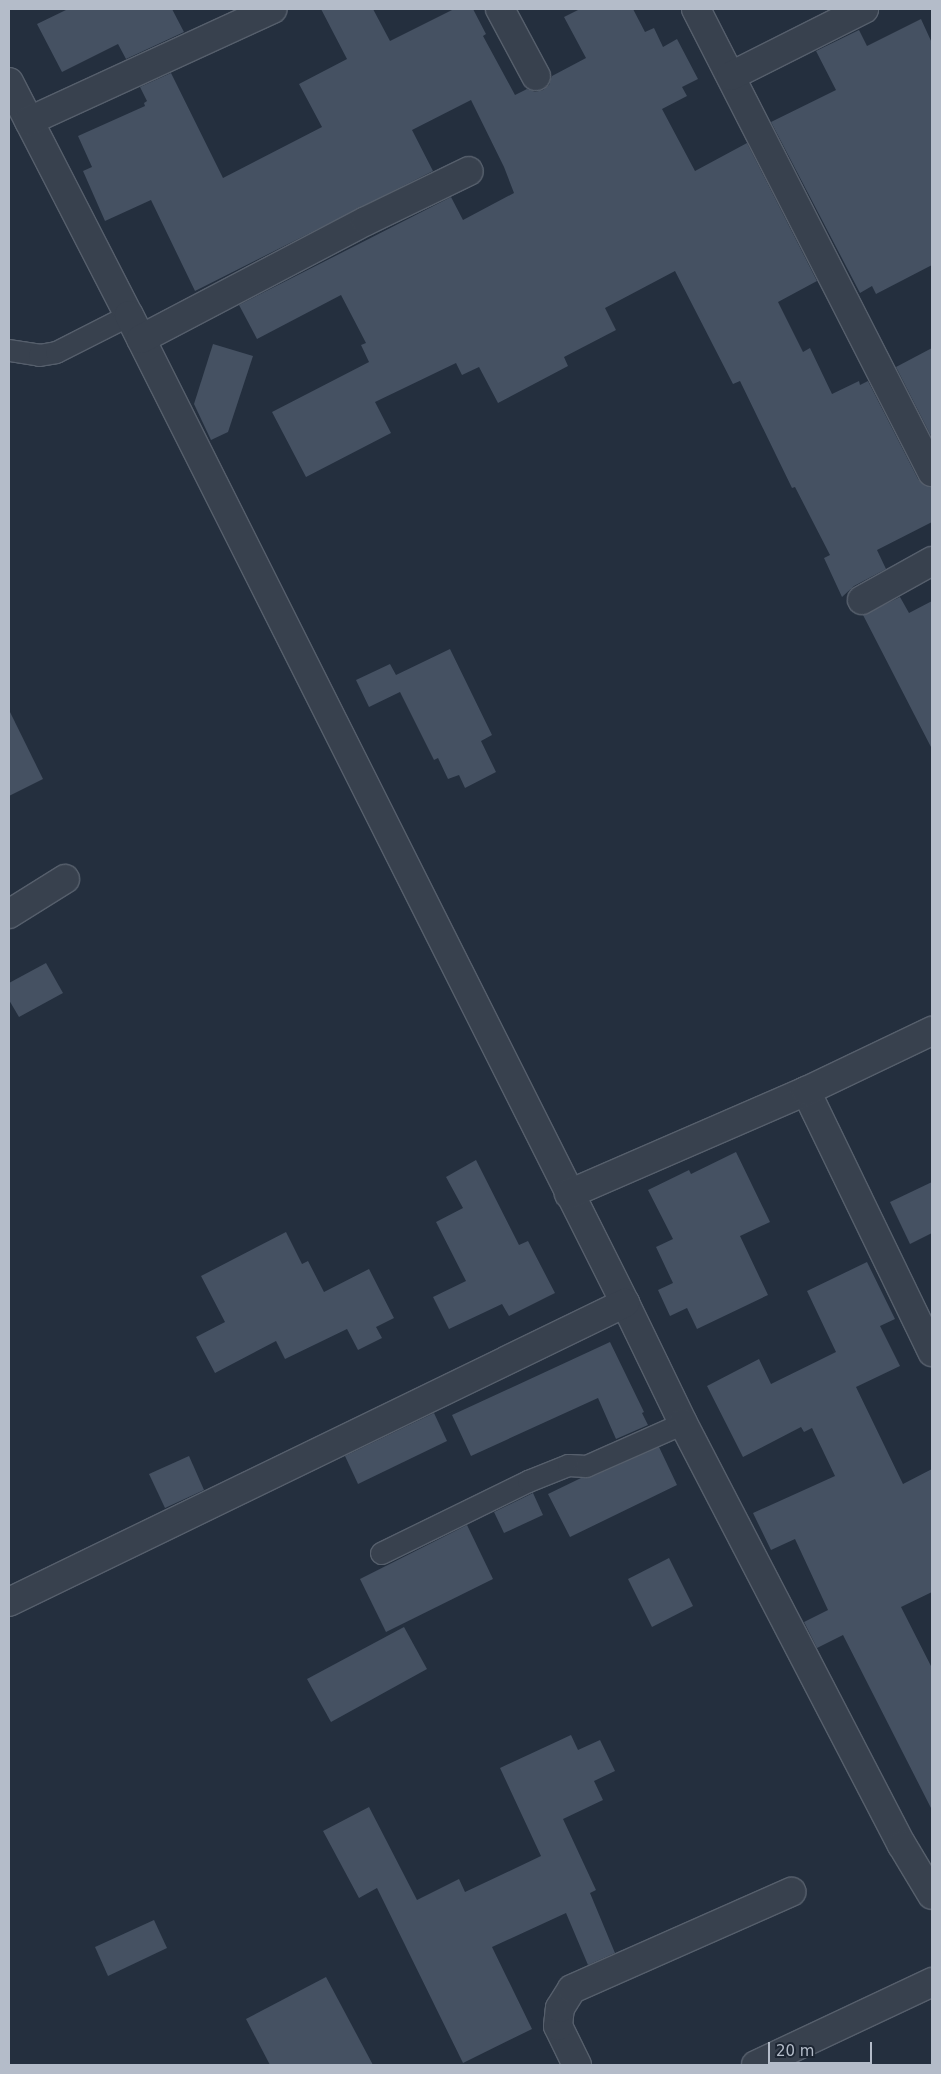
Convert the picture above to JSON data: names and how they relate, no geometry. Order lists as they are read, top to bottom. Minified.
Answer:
{"scale_bar":"20 m"}
